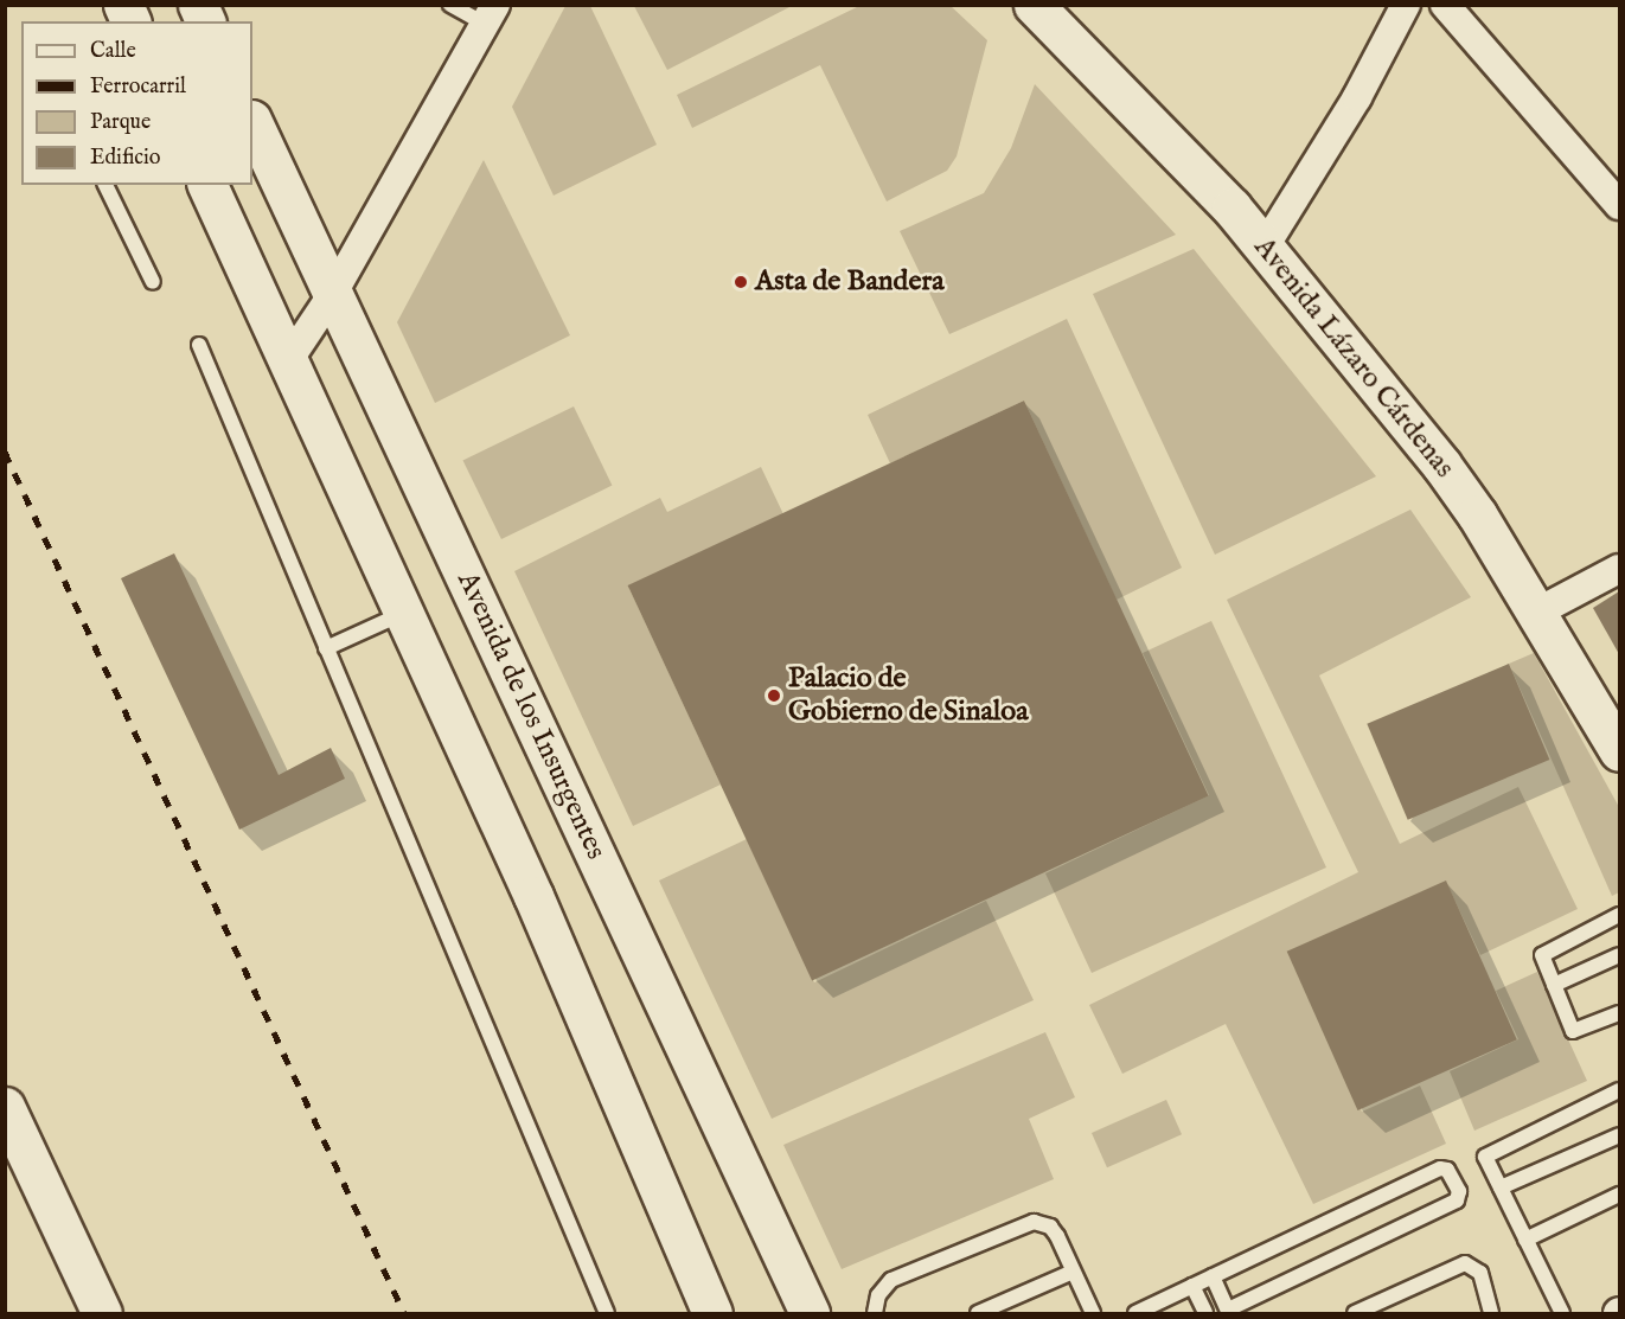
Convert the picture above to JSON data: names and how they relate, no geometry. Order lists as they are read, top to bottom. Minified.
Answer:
{"streets":{"main road":["Avenida Lázaro Cárdenas","Avenida de los Insurgentes"]},"places":["Asta de Bandera","Palacio de Gobierno de Sinaloa"],"legend":["Calle","Ferrocarril","Parque","Edificio"]}
